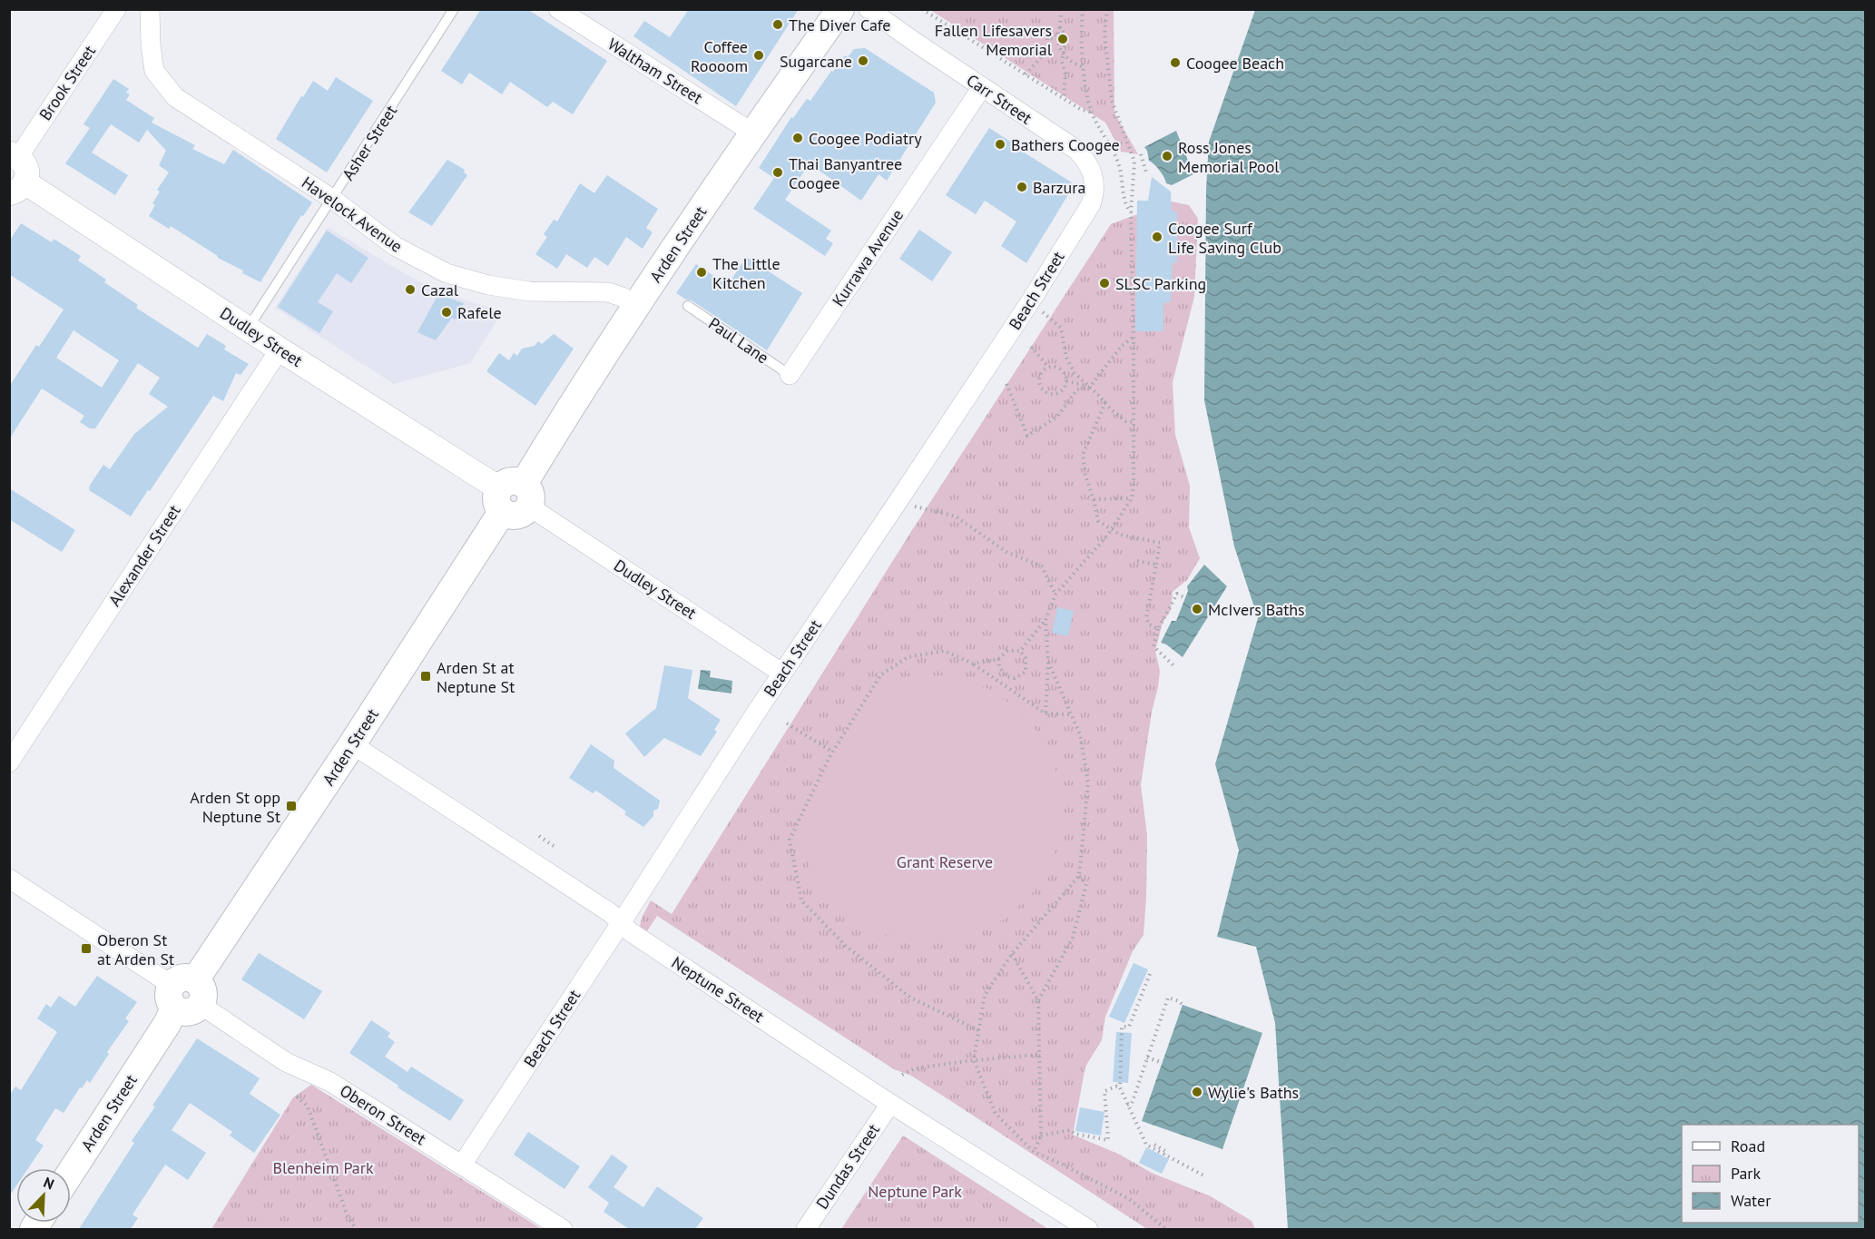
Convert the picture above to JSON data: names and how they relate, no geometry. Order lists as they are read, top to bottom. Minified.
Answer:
{"streets":{"main road":["Arden Street"],"street":["Waltham Street","Brook Street","Carr Street","Havelock Avenue","Kurrawa Avenue","Beach Street","Dudley Street","Alexander Street","Neptune Street","Oberon Street","Dundas Street"],"lane":["Asher Street","Paul Lane"]},"crossings":[["Waltham Street","Arden Street"],["Carr Street","Kurrawa Avenue"],["Carr Street","Beach Street"],["Asher Street","Havelock Avenue"],["Asher Street","Dudley Street"],["Havelock Avenue","Arden Street"],["Arden Street","Dudley Street"],["Arden Street","Neptune Street"],["Arden Street","Oberon Street"],["Kurrawa Avenue","Paul Lane"],["Beach Street","Dudley Street"],["Beach Street","Neptune Street"],["Beach Street","Oberon Street"],["Dudley Street","Alexander Street"],["Neptune Street","Dundas Street"]],"parks":["Grant Reserve","Blenheim Park","Neptune Park"],"places":{"other":["The Diver Cafe","Fallen Lifesavers Memorial","Coffee Roooom","Sugarcane","Coogee Beach","Coogee Podiatry","Bathers Coogee","Ross Jones Memorial Pool","Thai Banyantree Coogee","Barzura","Coogee Surf Life Saving Club","The Little Kitchen","SLSC Parking","Cazal","Rafele","McIvers Baths","Wylie's Baths"],"transit":["Arden St at Neptune St","Arden St opp Neptune St","Oberon St at Arden St"]},"legend":["Road","Park","Water"],"north":"top right"}
